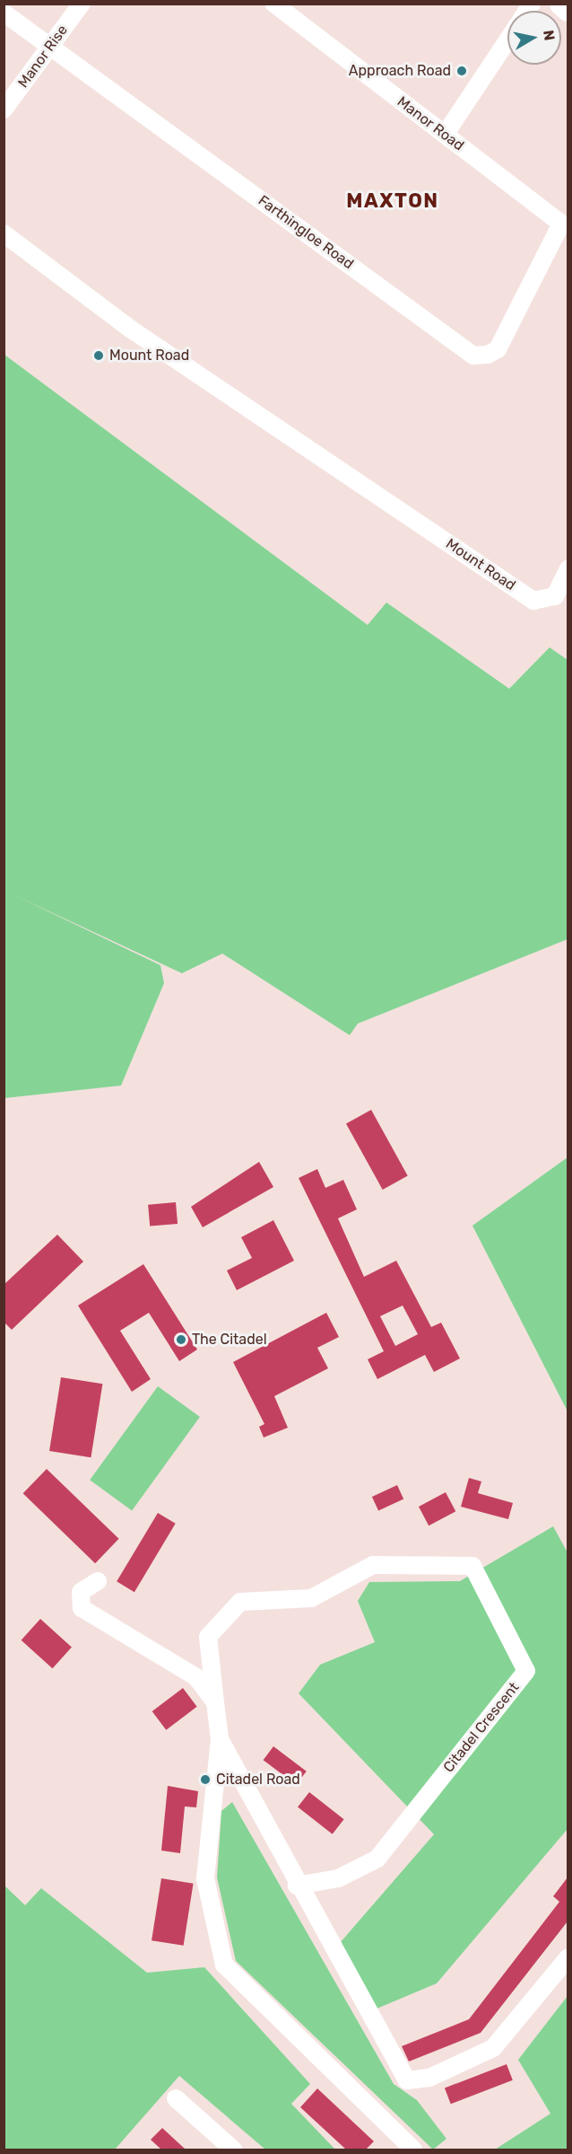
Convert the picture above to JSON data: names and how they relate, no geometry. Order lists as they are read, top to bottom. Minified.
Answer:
{"streets":{"street":["Manor Rise","Manor Road","Farthingloe Road","Mount Road","Citadel Crescent"]},"crossings":[["Manor Rise","Farthingloe Road"],["Manor Road","Farthingloe Road"]],"districts":["MAXTON"],"places":["Approach Road","Mount Road","The Citadel","Citadel Road"],"north":"right"}
